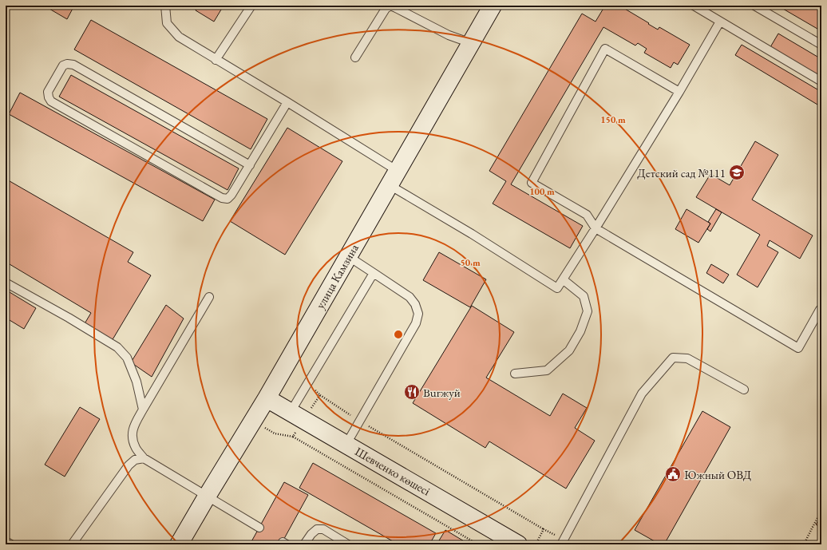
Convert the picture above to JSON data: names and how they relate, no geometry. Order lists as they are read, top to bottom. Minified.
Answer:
{"streets":{"main road":["улица Камзина","Шевченко көшесі"]},"crossings":[["улица Камзина","Шевченко көшесі"]],"places":{"school or university":["Детский сад №111"],"restaurant":["Burжуй"],"public building":["Южный ОВД"]},"rings":["150 m","100 m","50 m"]}
